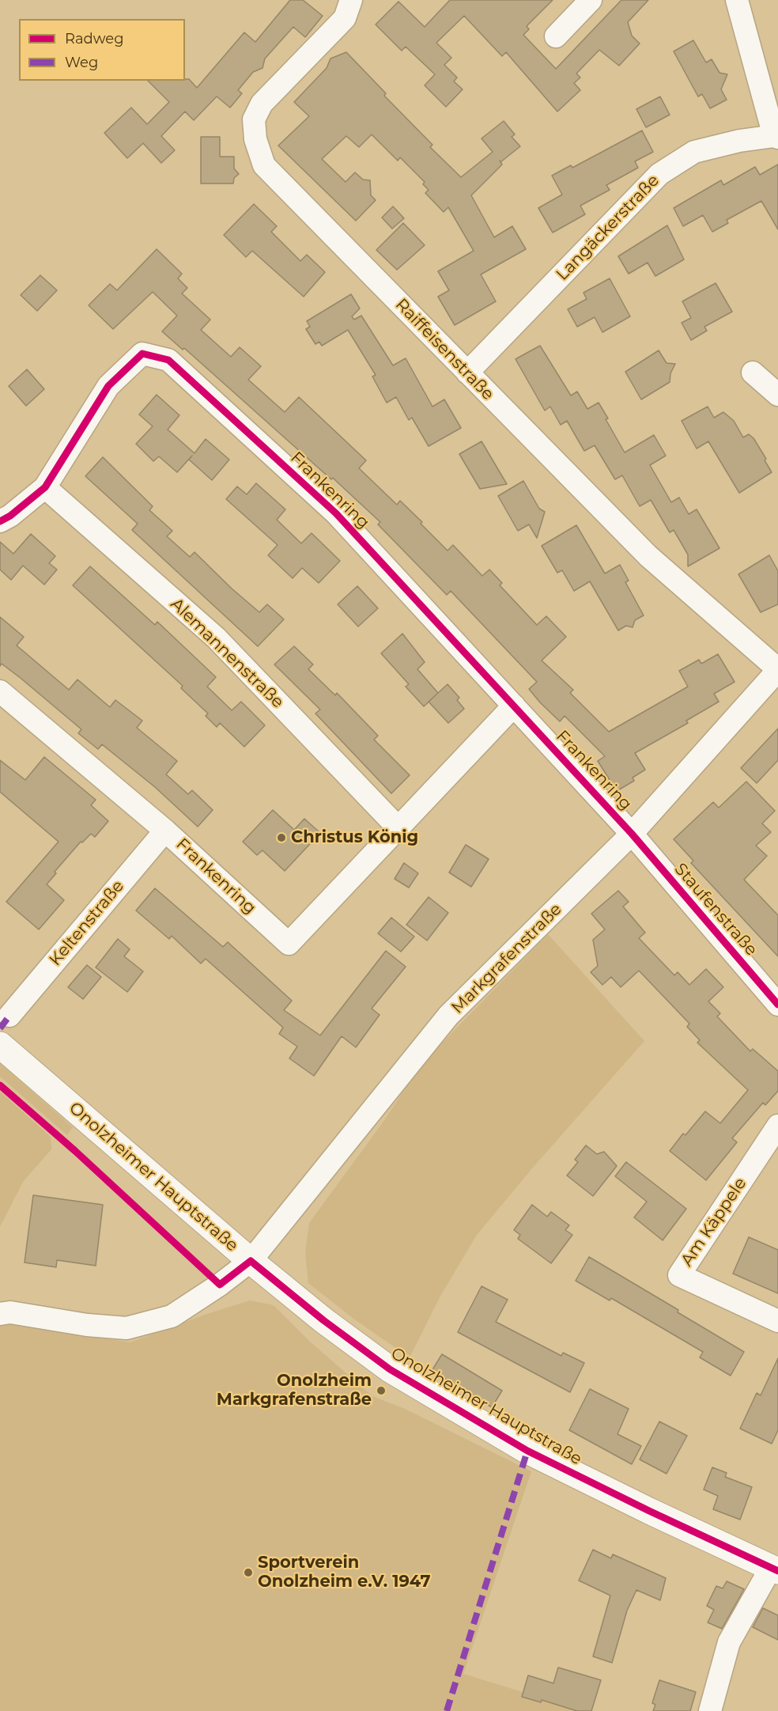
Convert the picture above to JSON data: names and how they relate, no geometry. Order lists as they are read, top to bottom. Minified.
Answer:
{"streets":{"main road":["Onolzheimer Hauptstraße"],"street":["Langäckerstraße","Raiffeisenstraße","Frankenring","Alemannenstraße","Staufenstraße","Keltenstraße","Markgrafenstraße","Am Käppele"]},"crossings":[["Langäckerstraße","Raiffeisenstraße"],["Raiffeisenstraße","Markgrafenstraße"],["Frankenring","Alemannenstraße"],["Frankenring","Staufenstraße"],["Frankenring","Keltenstraße"],["Frankenring","Markgrafenstraße"],["Staufenstraße","Markgrafenstraße"],["Markgrafenstraße","Onolzheimer Hauptstraße"]],"places":["Christus König","Onolzheim Markgrafenstraße","Sportverein Onolzheim e.V. 1947"],"legend":["Radweg","Weg"]}
